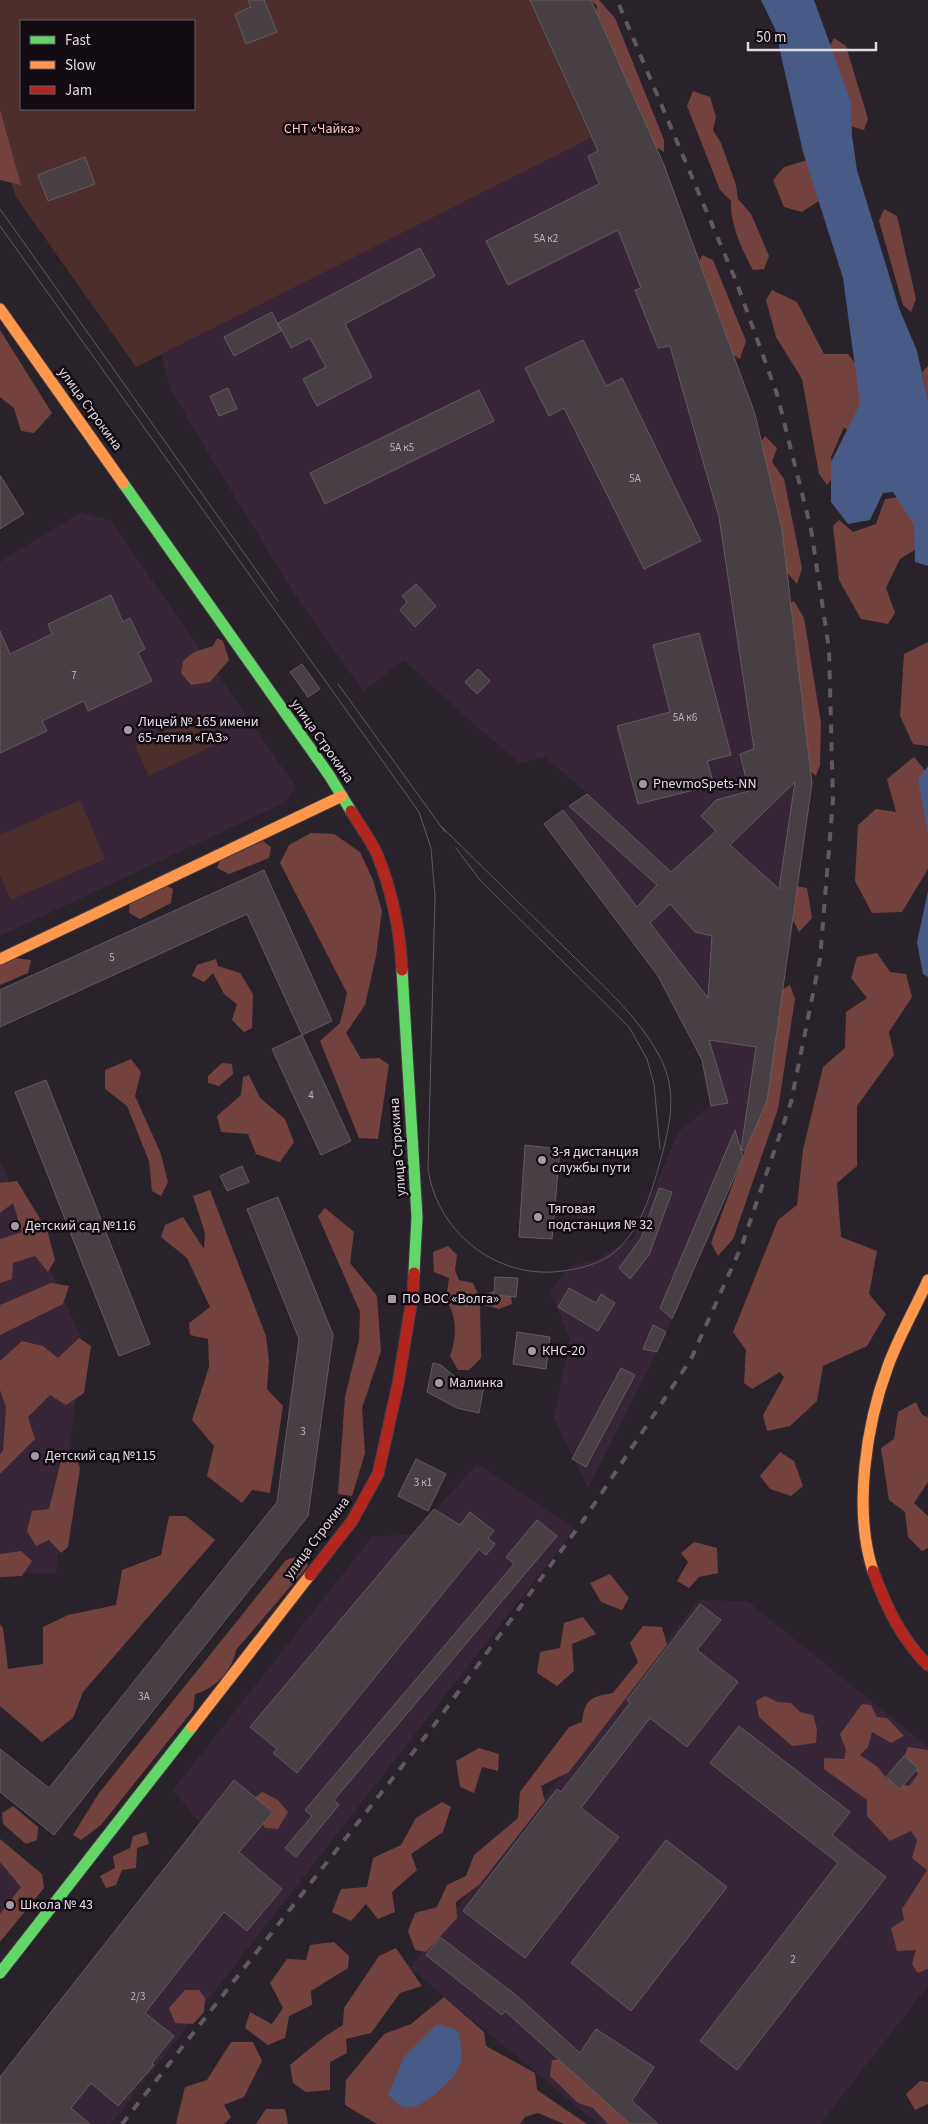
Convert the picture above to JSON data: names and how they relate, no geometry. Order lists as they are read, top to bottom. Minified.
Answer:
{"streets":{"street":["улица Строкина"]},"parks":["СНТ «Чайка»"],"places":{"other":["Лицей № 165 имени 65-летия «ГАЗ»","PnevmoSpets-NN","3-я дистанция службы пути","Тяговая подстанция № 32","Детский сад №116","КНС-20","Малинка","Детский сад №115","Школа № 43"],"transit":["ПО ВОС «Волга»"]},"house_numbers":["5А к2","5А к5","5А","7","5А к6","5","4","3","3 к1","3А","2","2/3"],"legend":["Fast","Slow","Jam"],"scale_bar":"50 m"}
